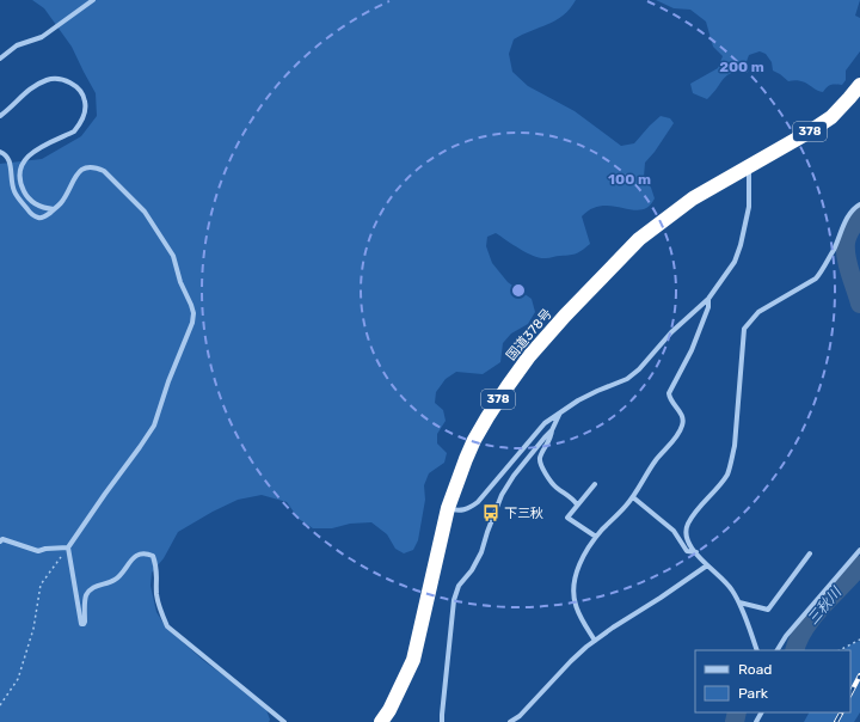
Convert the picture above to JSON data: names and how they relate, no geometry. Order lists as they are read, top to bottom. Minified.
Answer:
{"streets":{"highway":["378","国道378号"]},"water":["三秋川"],"places":{"bus stop":["下三秋"]},"legend":["Road","Park"],"rings":["200 m","100 m"]}
